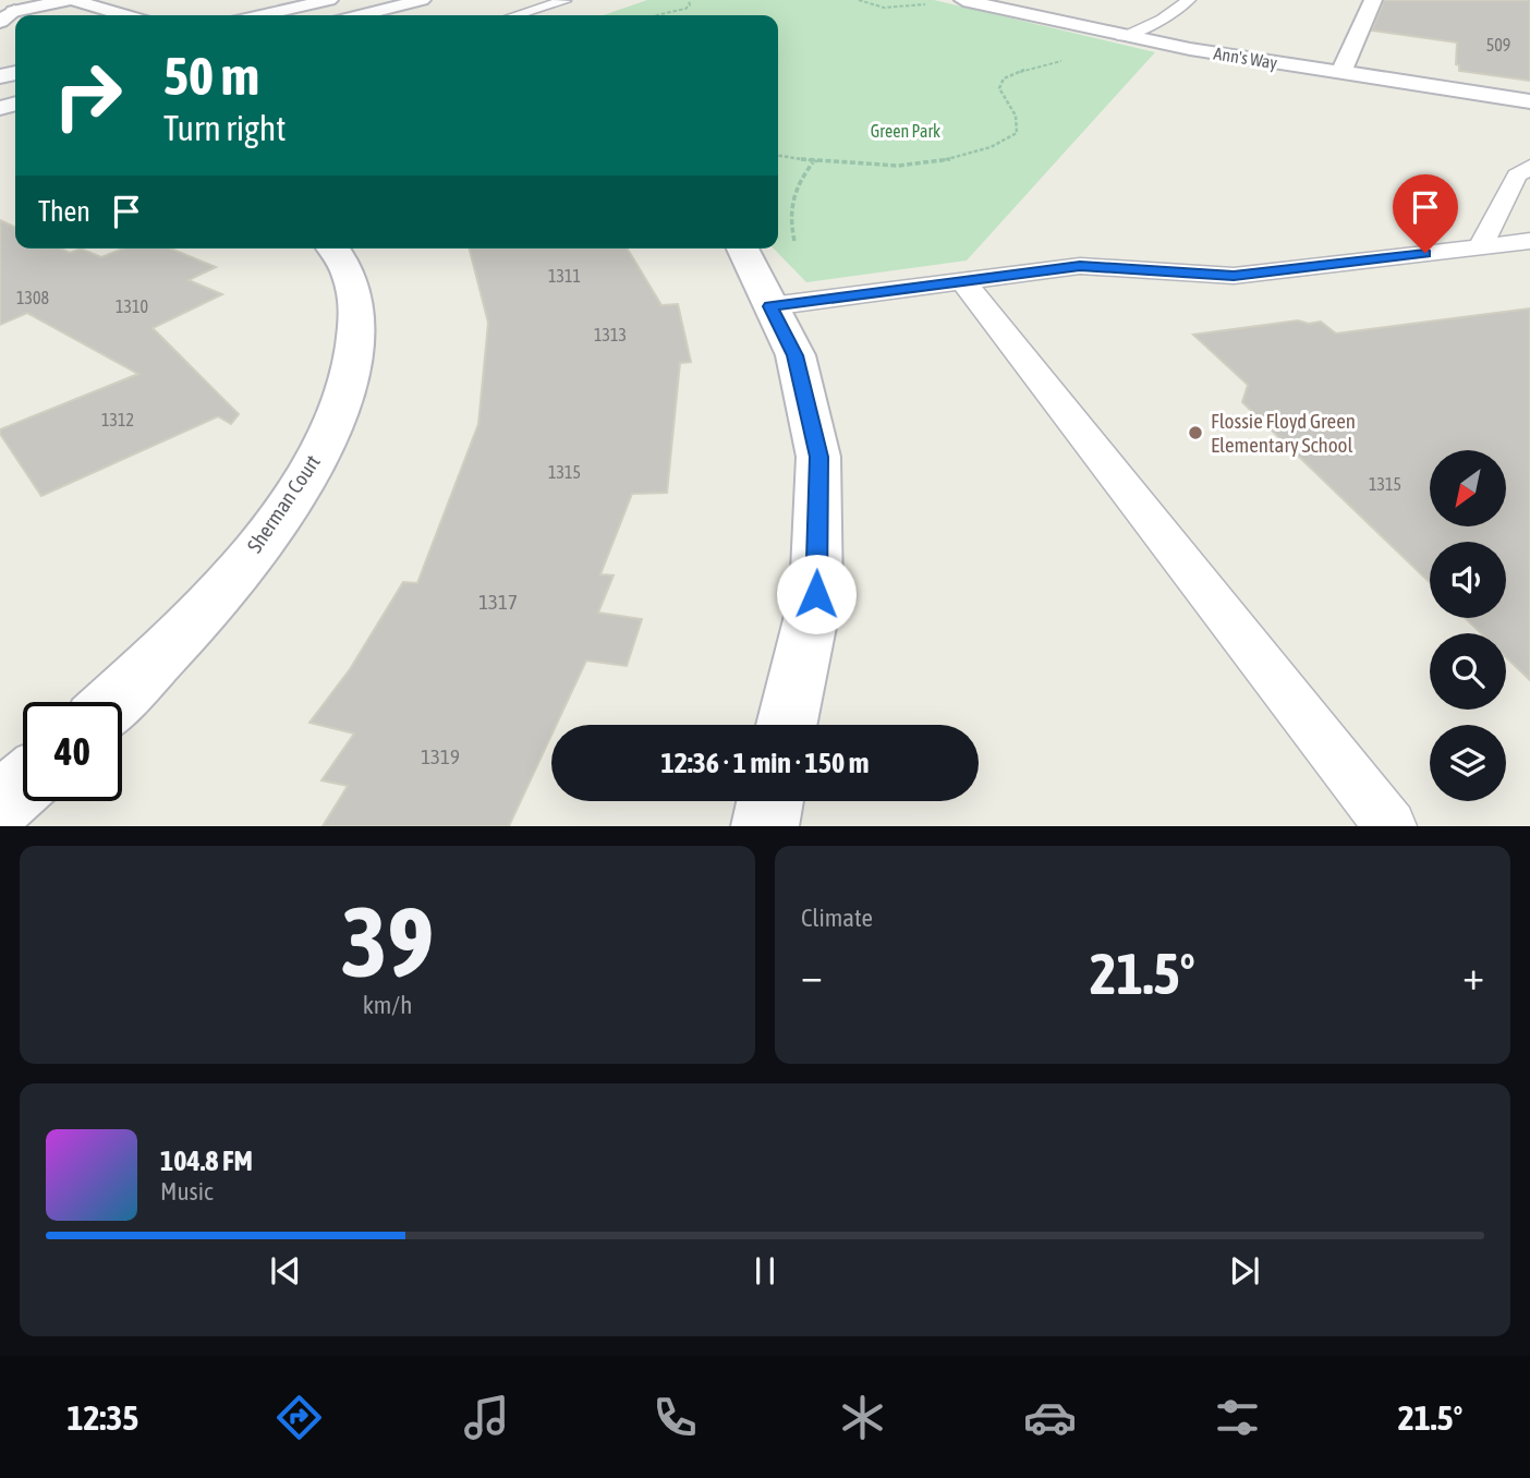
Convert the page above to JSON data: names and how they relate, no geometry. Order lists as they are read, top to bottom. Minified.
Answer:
{"streets":{"street":["Ann's Way","Sherman Court"]},"parks":["Green Park"],"places":["Flossie Floyd Green Elementary School"],"house_numbers":["509","1311","1308","1310","1313","1312","1315","1315","1317","1319"],"north":"bottom left","page":{"turn":["50 m","Turn right"],"then":"Then","limit":"40","trip":"12:36 · 1 min · 150 m","tile":[["39","km/h"],"Climate"],"heat":["−","21.5°","+"],"song":["104.8 FM","Music"],"tabs":["12:35","21.5°"]}}
